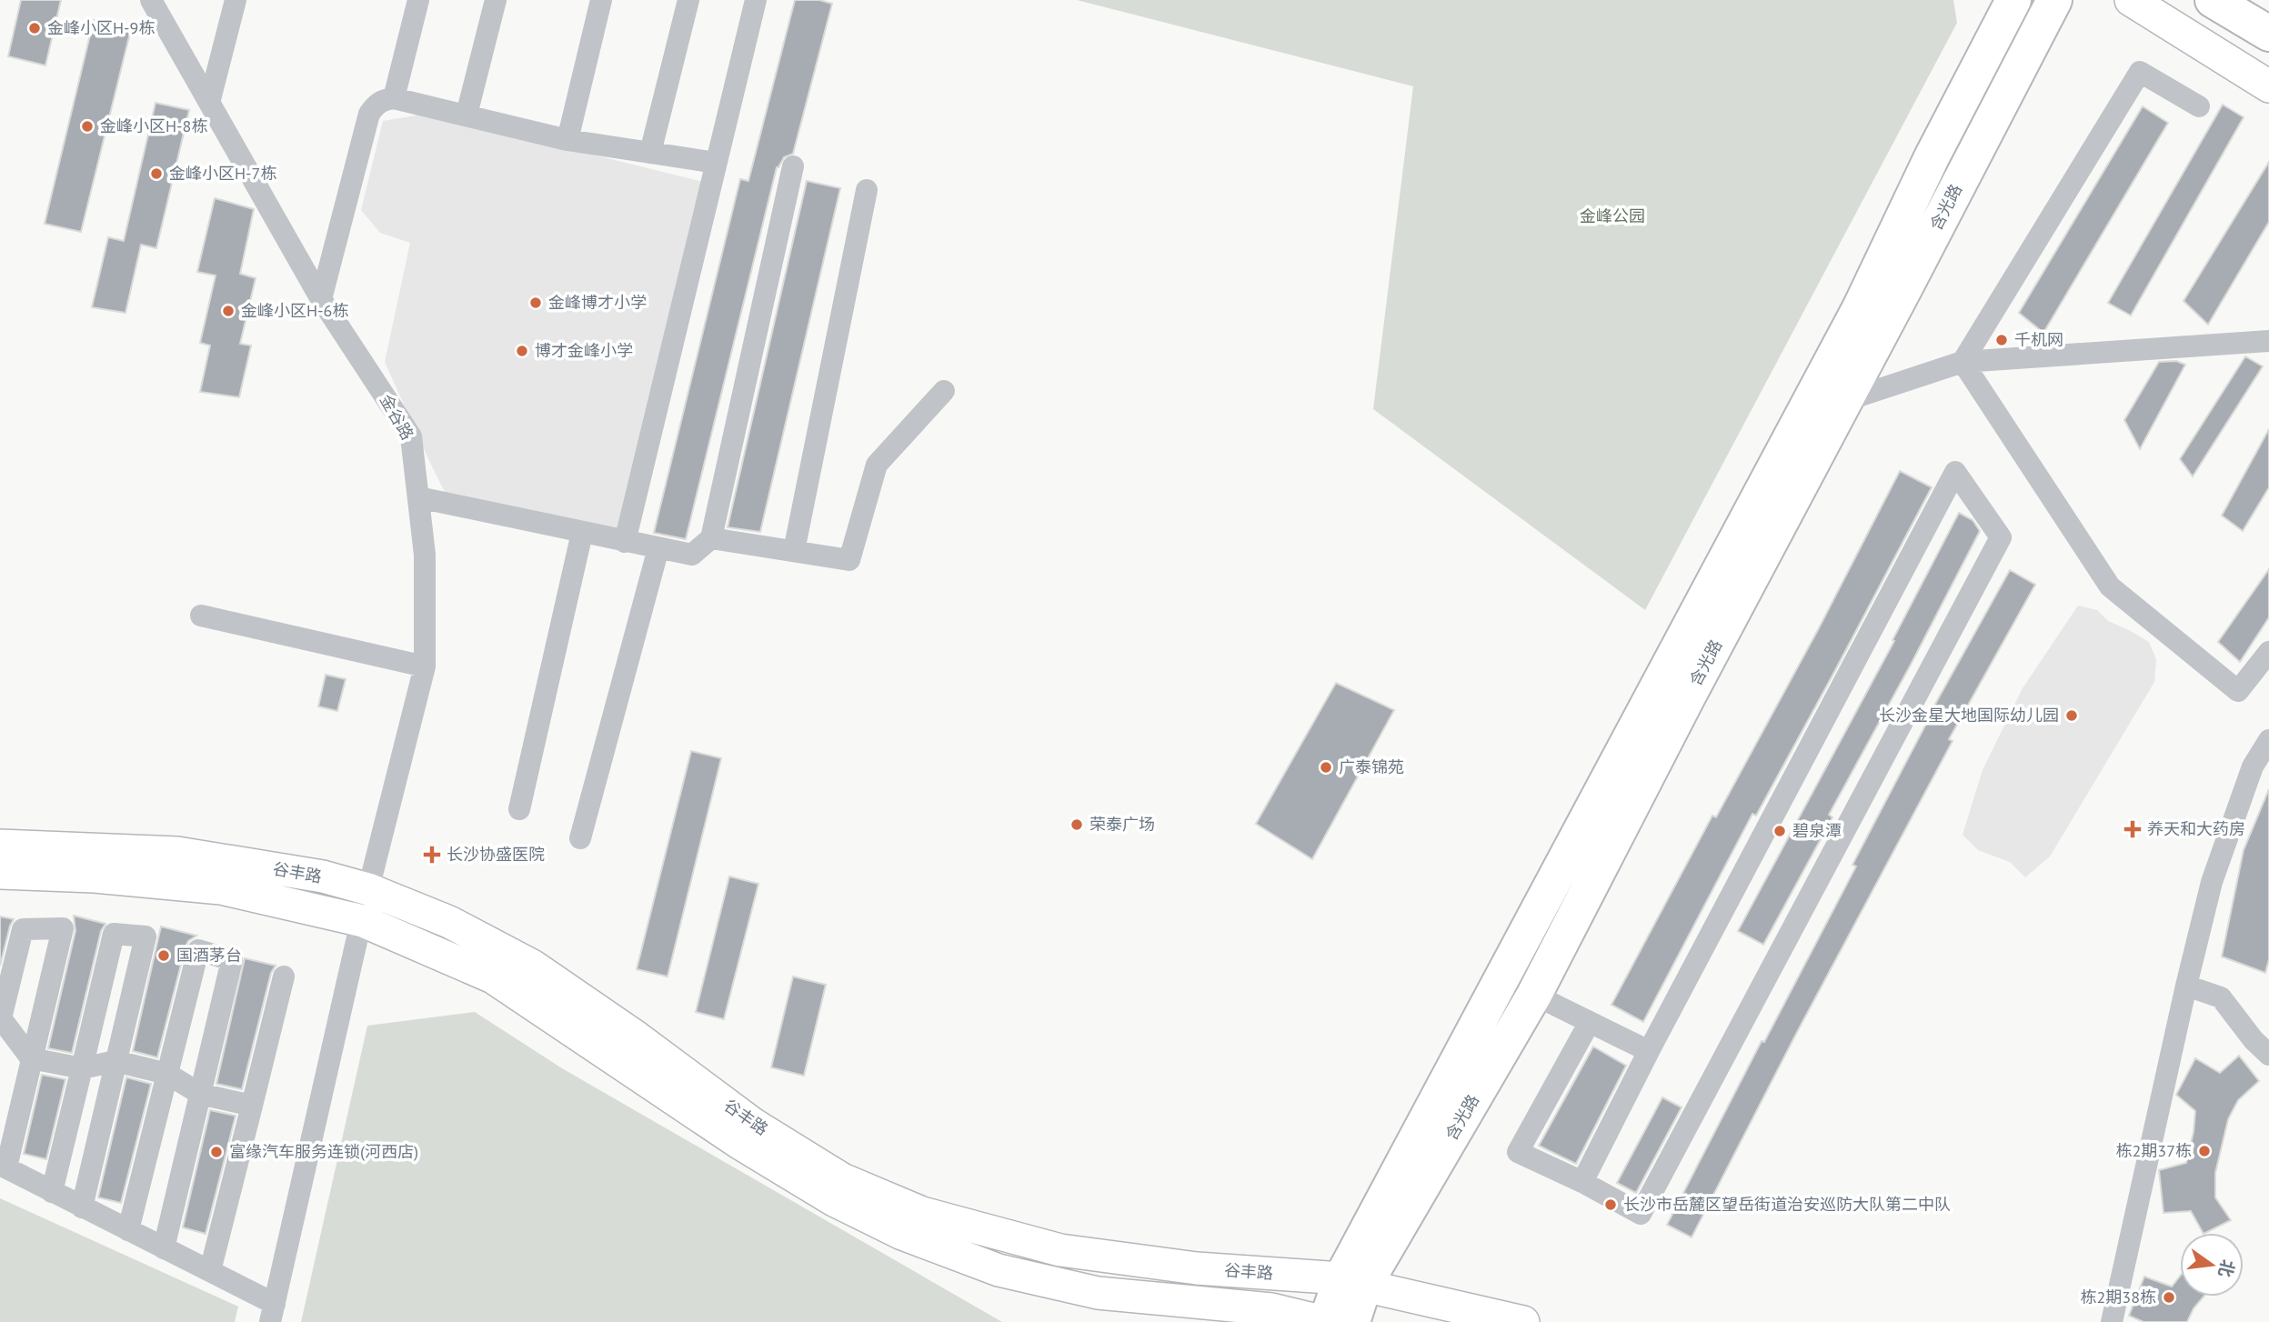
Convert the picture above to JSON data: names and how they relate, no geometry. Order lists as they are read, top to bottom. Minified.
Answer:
{"streets":{"main road":["含光路"],"street":["金谷路","谷丰路"]},"crossings":[["含光路","谷丰路"],["金谷路","谷丰路"]],"parks":["金峰公园"],"places":{"other":["金峰小区H-9栋","金峰小区H-8栋","金峰小区H-7栋","金峰博才小学","金峰小区H-6栋","千机网","博才金峰小学","长沙金星大地国际幼儿园","广泰锦苑","荣泰广场","碧泉潭","国酒茅台","栋2期37栋","富缘汽车服务连锁(河西店)","长沙市岳麓区望岳街道治安巡防大队第二中队","栋2期38栋"],"health":["养天和大药房","长沙协盛医院"]},"north":"right"}
